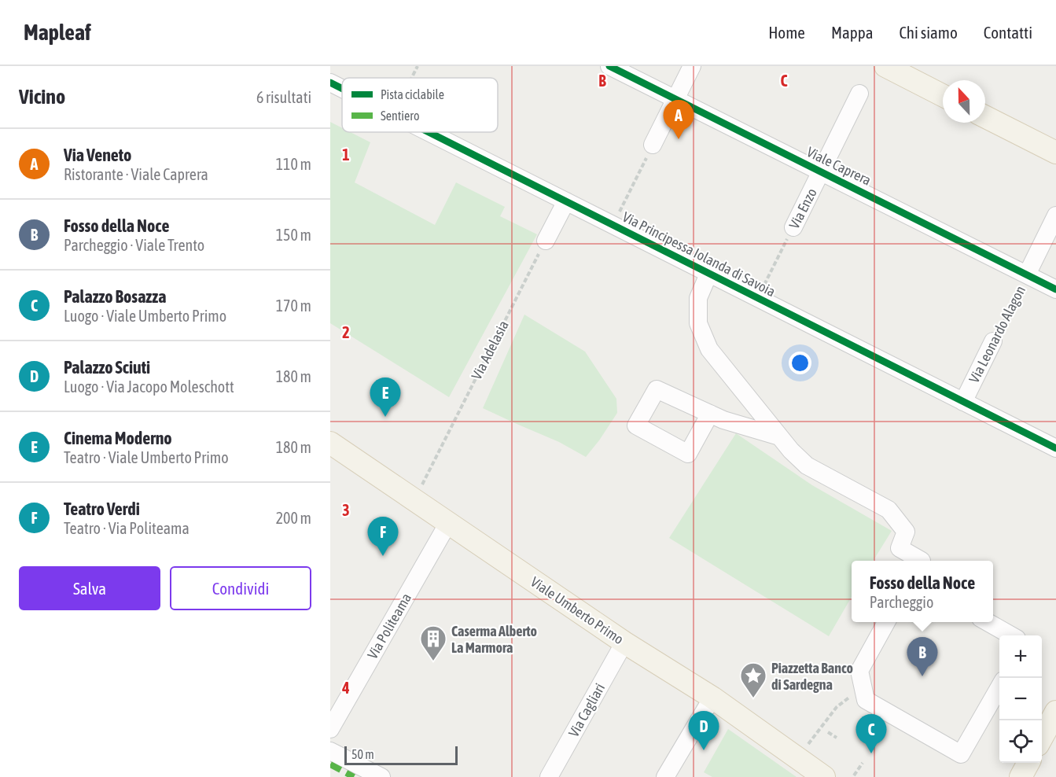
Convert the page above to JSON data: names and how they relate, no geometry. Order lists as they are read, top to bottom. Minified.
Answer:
{"streets":{"main road":["Viale Umberto Primo"],"street":["Viale Caprera","Via Enzo","Via Principessa Iolanda di Savoia","Via Leonardo Alagon","Via Politeama","Via Cagliari"],"path":["Via Adelasia"]},"crossings":[["Viale Caprera","Via Enzo"],["Viale Caprera","Via Leonardo Alagon"],["Via Enzo","Via Principessa Iolanda di Savoia"],["Via Principessa Iolanda di Savoia","Via Leonardo Alagon"],["Via Adelasia","Viale Umberto Primo"],["Viale Umberto Primo","Via Politeama"],["Viale Umberto Primo","Via Cagliari"]],"places":{"building":["Caserma Alberto La Marmora"],"place":["Piazzetta Banco di Sardegna"]},"legend":["Pista ciclabile","Sentiero"],"scale_bar":"50 m","north":"top","page":{"header":"Mapleaf","nav":["Home","Mappa","Chi siamo","Contatti"],"heading":["Vicino","6 risultati"],"pins":["A","E","F","B","D","C"],"list":[{"mark":"A","name":"Via Veneto","note":"Ristorante · Viale Caprera","value":"110 m"},{"mark":"B","name":"Fosso della Noce","note":"Parcheggio · Viale Trento","value":"150 m"},{"mark":"C","name":"Palazzo Bosazza","note":"Luogo · Viale Umberto Primo","value":"170 m"},{"mark":"D","name":"Palazzo Sciuti","note":"Luogo · Via Jacopo Moleschott","value":"180 m"},{"mark":"E","name":"Cinema Moderno","note":"Teatro · Viale Umberto Primo","value":"180 m"},{"mark":"F","name":"Teatro Verdi","note":"Teatro · Via Politeama","value":"200 m"}],"buttons":["Salva","Condividi"],"popup":["Fosso della Noce","Parcheggio"],"map_buttons":["+","−"],"scale":"50 m"},"grid":{"columns":["B","C"],"rows":["1","2","3","4"]}}
